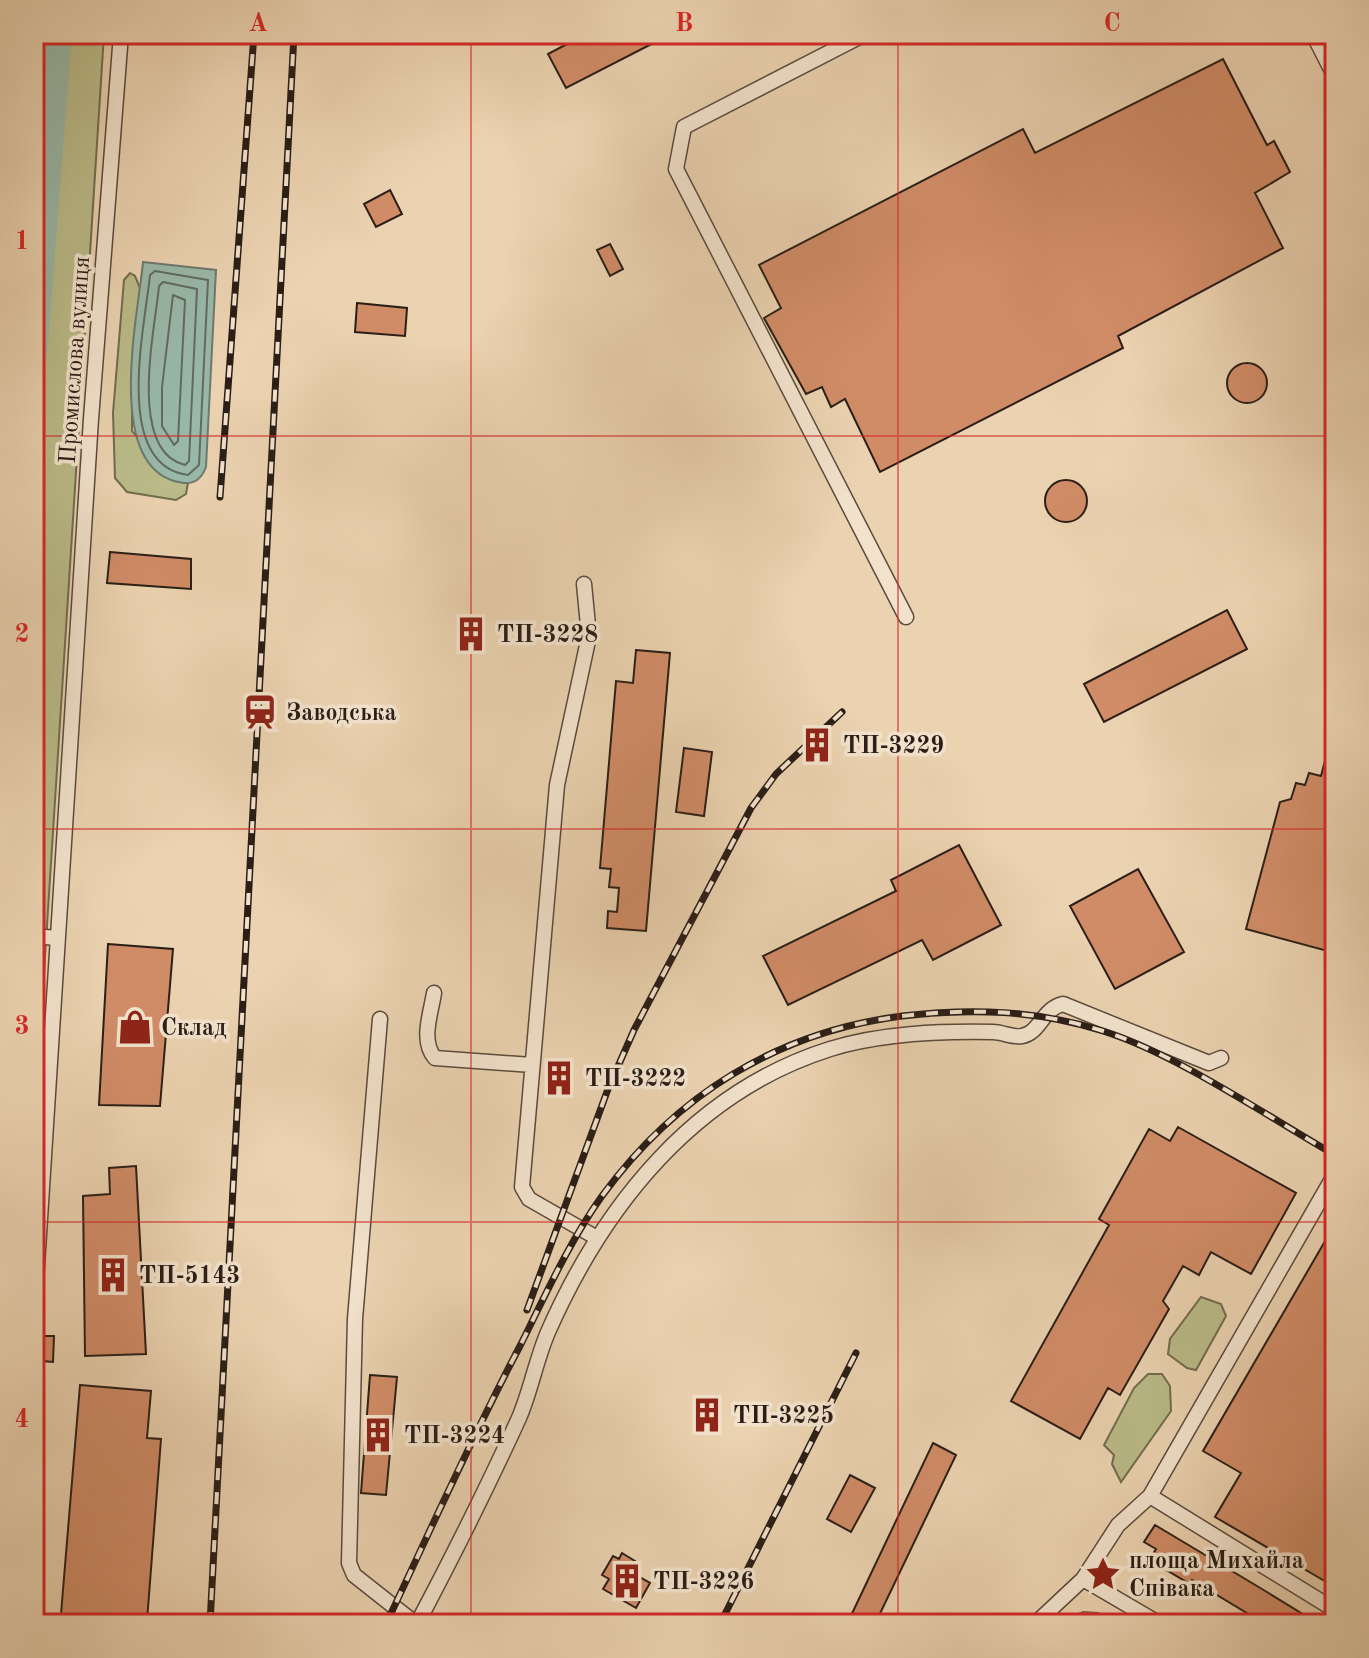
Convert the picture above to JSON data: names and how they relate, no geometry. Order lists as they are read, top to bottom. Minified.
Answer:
{"streets":{"street":["Промислова вулиця"]},"places":{"building":["ТП-3228","ТП-3229","ТП-3222","ТП-5143","ТП-3225","ТП-3224","ТП-3226"],"station":["Заводська"],"shop":["Склад"],"place":["площа Михайла Співака"]},"grid":{"columns":["A","B","C"],"rows":["1","2","3","4"]}}
